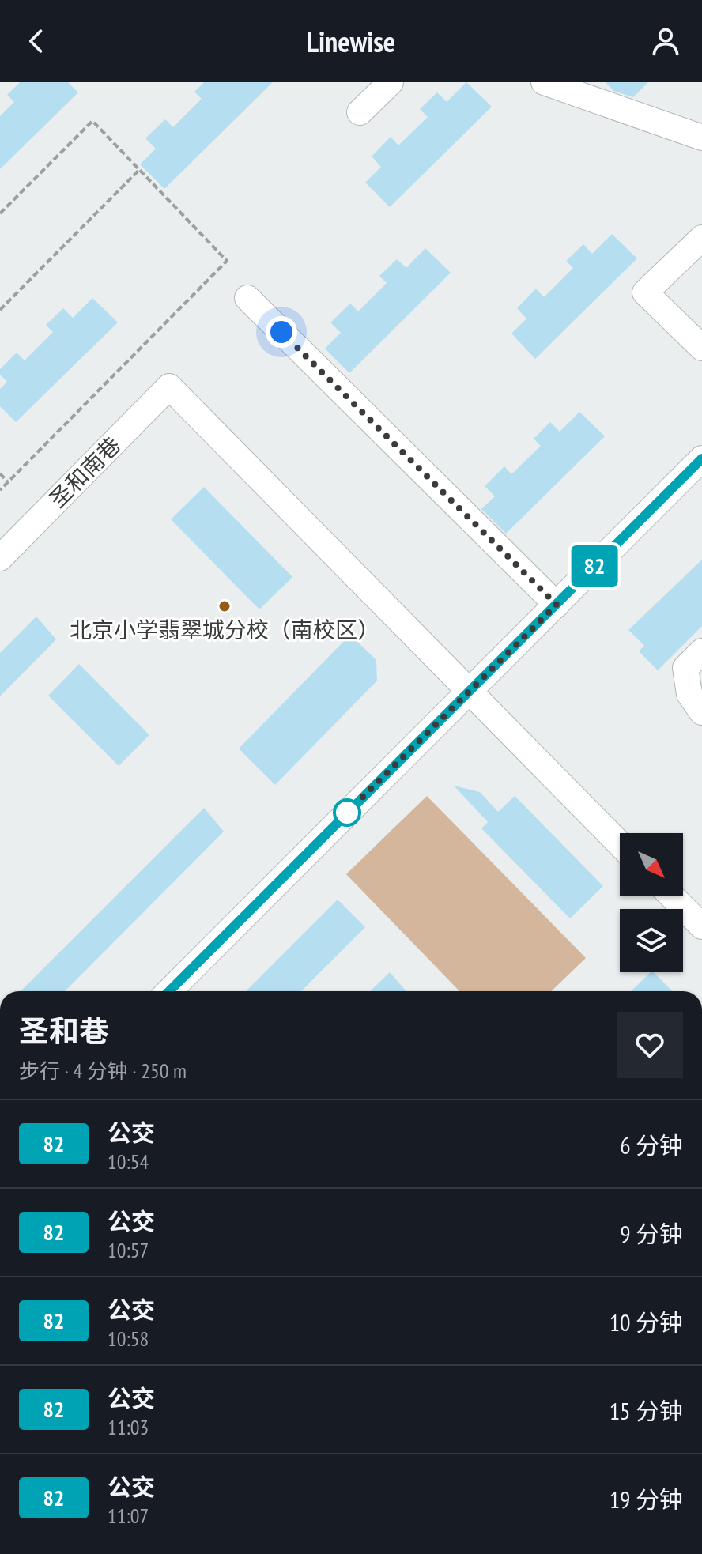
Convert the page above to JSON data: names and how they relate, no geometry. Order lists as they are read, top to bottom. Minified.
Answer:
{"streets":{"street":["圣和南巷"]},"places":["北京小学翡翠城分校（南校区）"],"lines":["bus line 82"],"north":"bottom right","page":{"header":"Linewise","on_map":"82","heading":["圣和巷","步行 · 4 分钟 · 250 m"],"list":[{"mark":"82","name":"公交","note":"10:54","value":"6 分钟"},{"mark":"82","name":"公交","note":"10:57","value":"9 分钟"},{"mark":"82","name":"公交","note":"10:58","value":"10 分钟"},{"mark":"82","name":"公交","note":"11:03","value":"15 分钟"},{"mark":"82","name":"公交","note":"11:07","value":"19 分钟"}]}}
